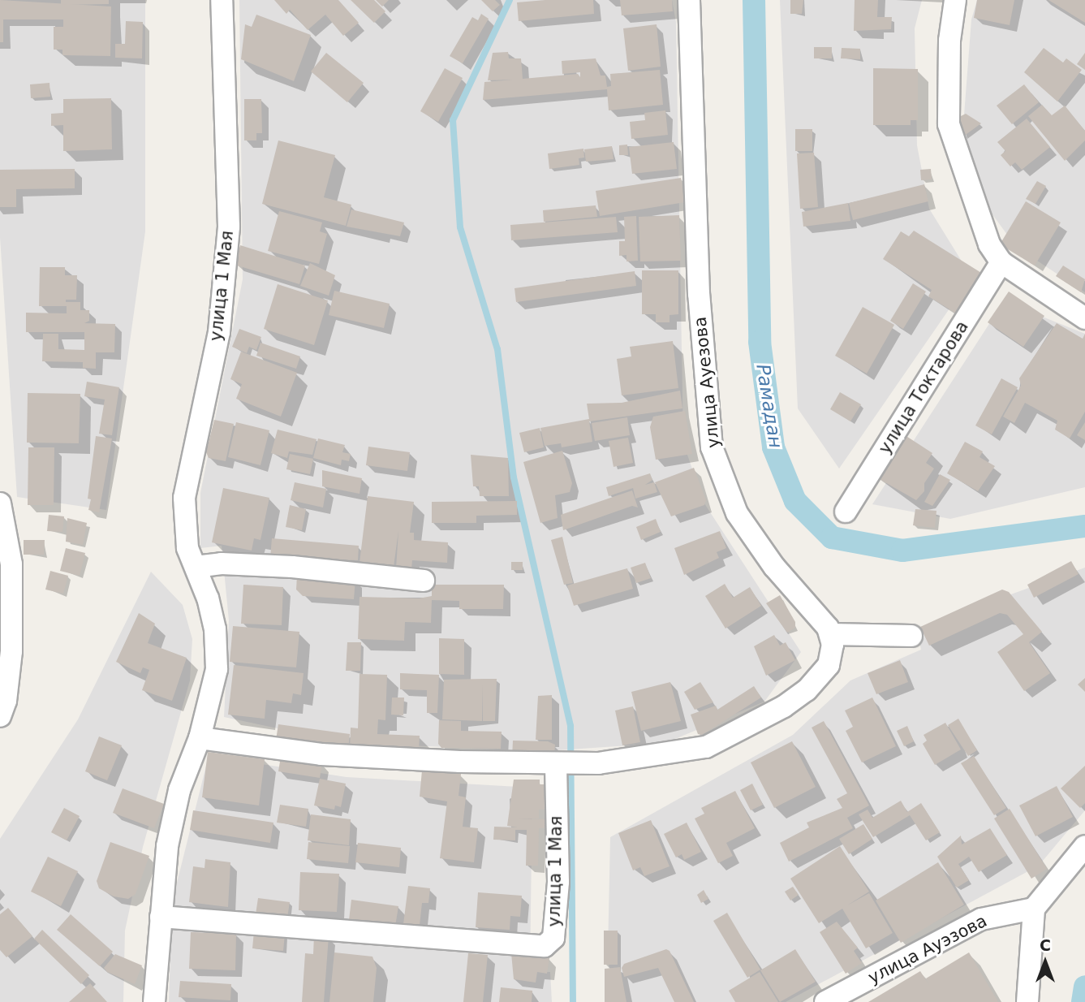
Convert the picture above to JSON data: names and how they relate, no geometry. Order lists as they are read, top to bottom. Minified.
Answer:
{"streets":{"street":["улица 1 Мая","улица Ауезова","улица Токтарова","улица Ауэзова"]},"water":["Рамадан"],"north":"top"}
